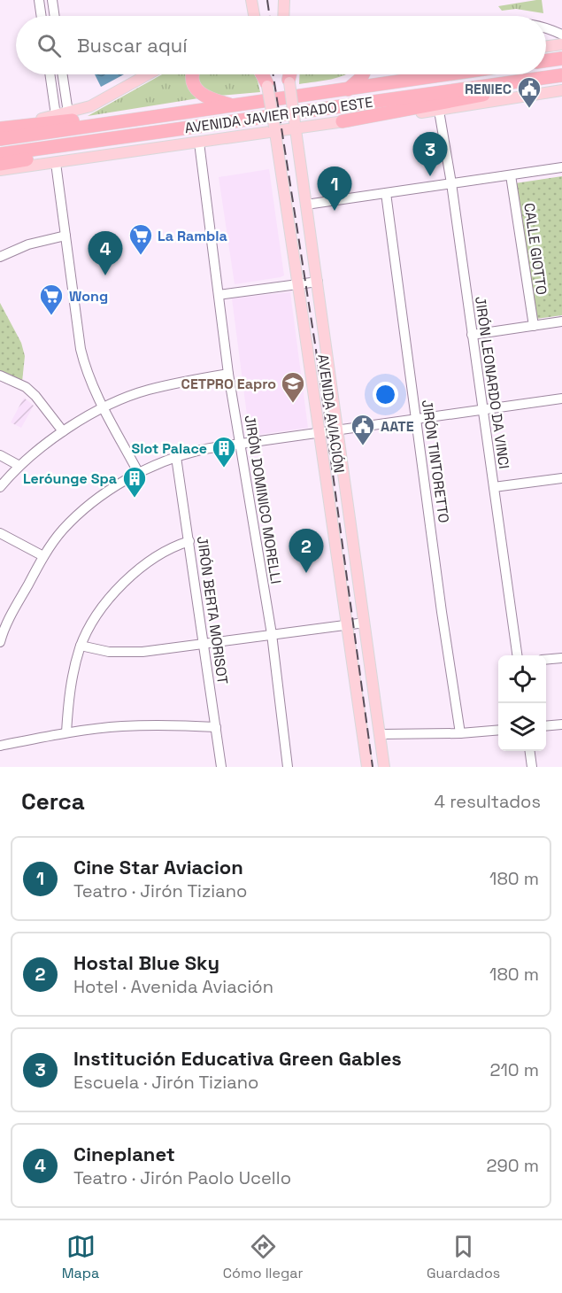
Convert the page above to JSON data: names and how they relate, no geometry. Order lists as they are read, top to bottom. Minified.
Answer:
{"streets":{"highway":["AVENIDA JAVIER PRADO ESTE"],"main road":["AVENIDA AVIACIÓN"],"street":["CALLE GIOTTO","JIRÓN LEONARDO DA VINCI","JIRÓN TINTORETTO","JIRÓN DOMINICO MORELLI","JIRÓN BERTA MORISOT"]},"crossings":[["AVENIDA JAVIER PRADO ESTE","JIRÓN LEONARDO DA VINCI"],["AVENIDA JAVIER PRADO ESTE","AVENIDA AVIACIÓN"],["AVENIDA JAVIER PRADO ESTE","JIRÓN DOMINICO MORELLI"]],"places":{"public building":["RENIEC","AATE"],"supermarket":["La Rambla","Wong"],"school or university":["CETPRO Eapro"],"building":["Slot Palace","Leróunge Spa"]},"page":{"search":"Buscar aquí","pins":["3","1","4","2"],"heading":["Cerca","4 resultados"],"list":[{"mark":"1","name":"Cine Star Aviacion","note":"Teatro · Jirón Tiziano","value":"180 m"},{"mark":"2","name":"Hostal Blue Sky","note":"Hotel · Avenida Aviación","value":"180 m"},{"mark":"3","name":"Institución Educativa Green Gables","note":"Escuela · Jirón Tiziano","value":"210 m"},{"mark":"4","name":"Cineplanet","note":"Teatro · Jirón Paolo Ucello","value":"290 m"}],"nav":["Mapa","Cómo llegar","Guardados"]}}
